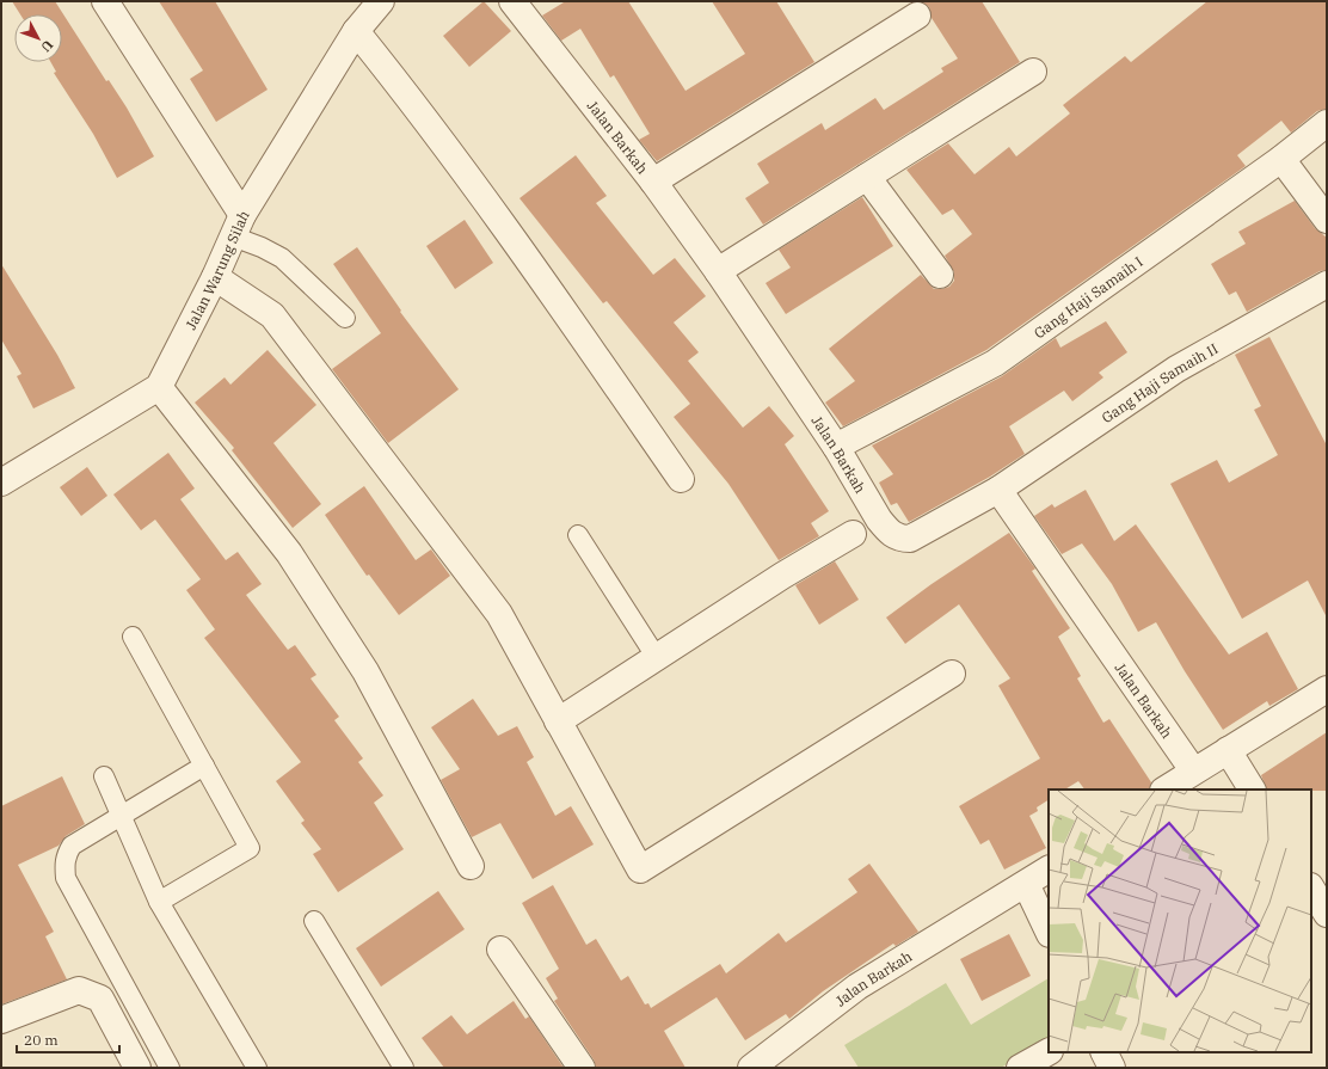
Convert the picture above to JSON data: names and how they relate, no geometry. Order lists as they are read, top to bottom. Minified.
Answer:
{"streets":{"street":["Jalan Barkah","Jalan Warung Silah","Gang Haji Samaih I","Gang Haji Samaih II"]},"crossings":[["Jalan Barkah","Gang Haji Samaih I"],["Jalan Barkah","Gang Haji Samaih II"]],"scale_bar":"20 m","north":"bottom right"}
